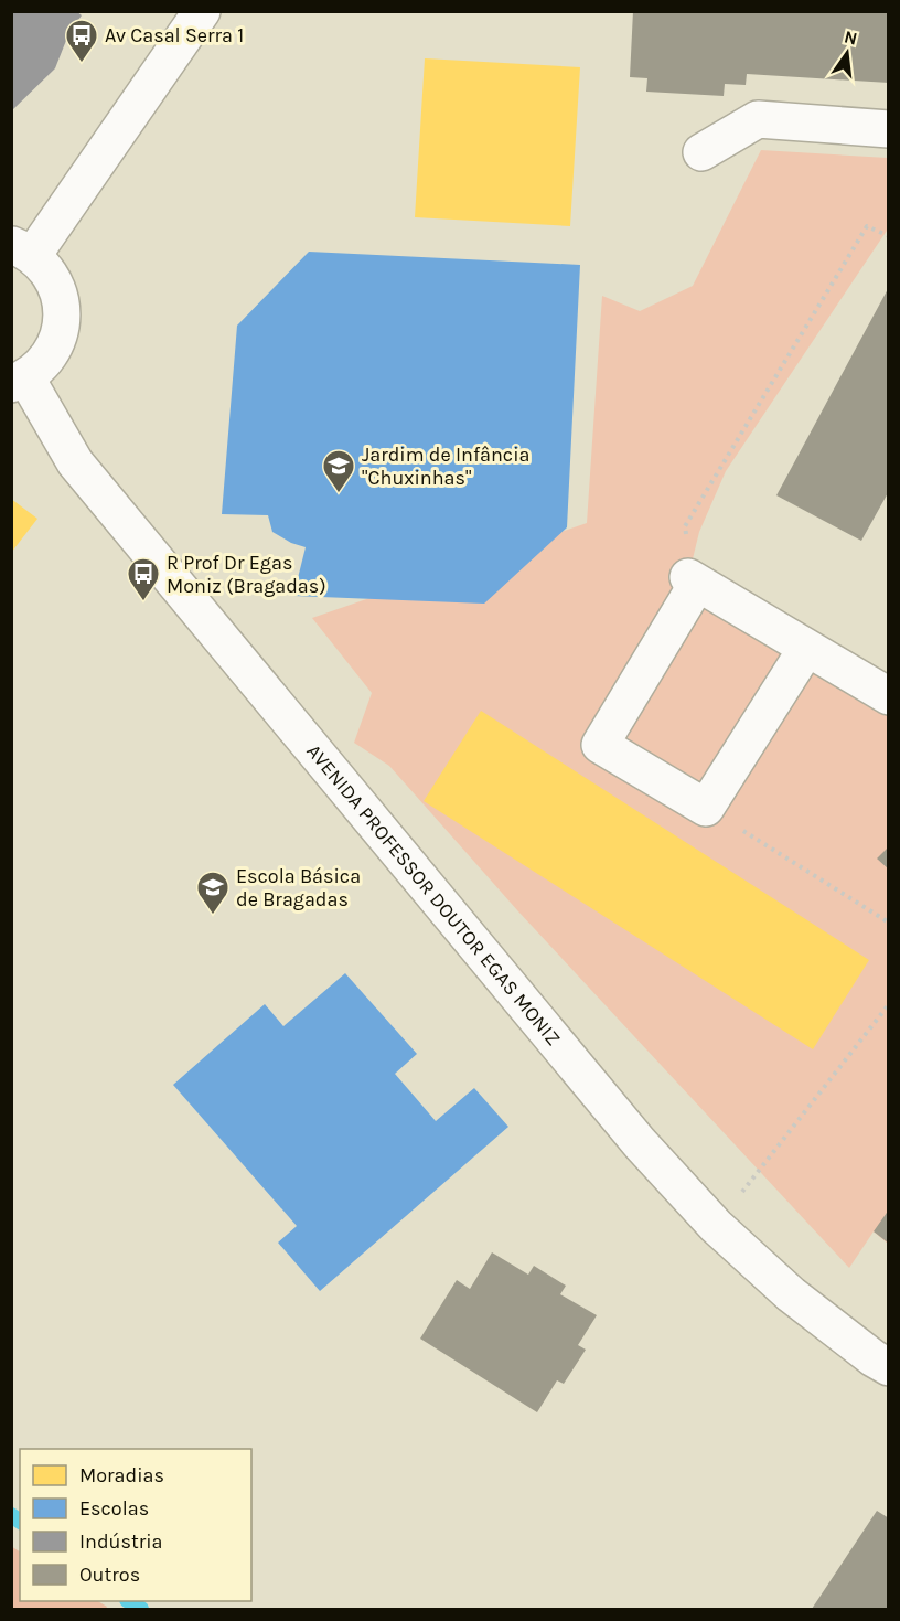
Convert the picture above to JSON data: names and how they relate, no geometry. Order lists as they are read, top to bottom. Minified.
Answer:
{"streets":{"street":["AVENIDA PROFESSOR DOUTOR EGAS MONIZ"]},"places":{"bus stop":["Av Casal Serra 1","R Prof Dr Egas Moniz (Bragadas)"],"school or university":["Jardim de Infância \"Chuxinhas\"","Escola Básica de Bragadas"]},"legend":["Moradias","Escolas","Indústria","Outros"],"north":"top"}
